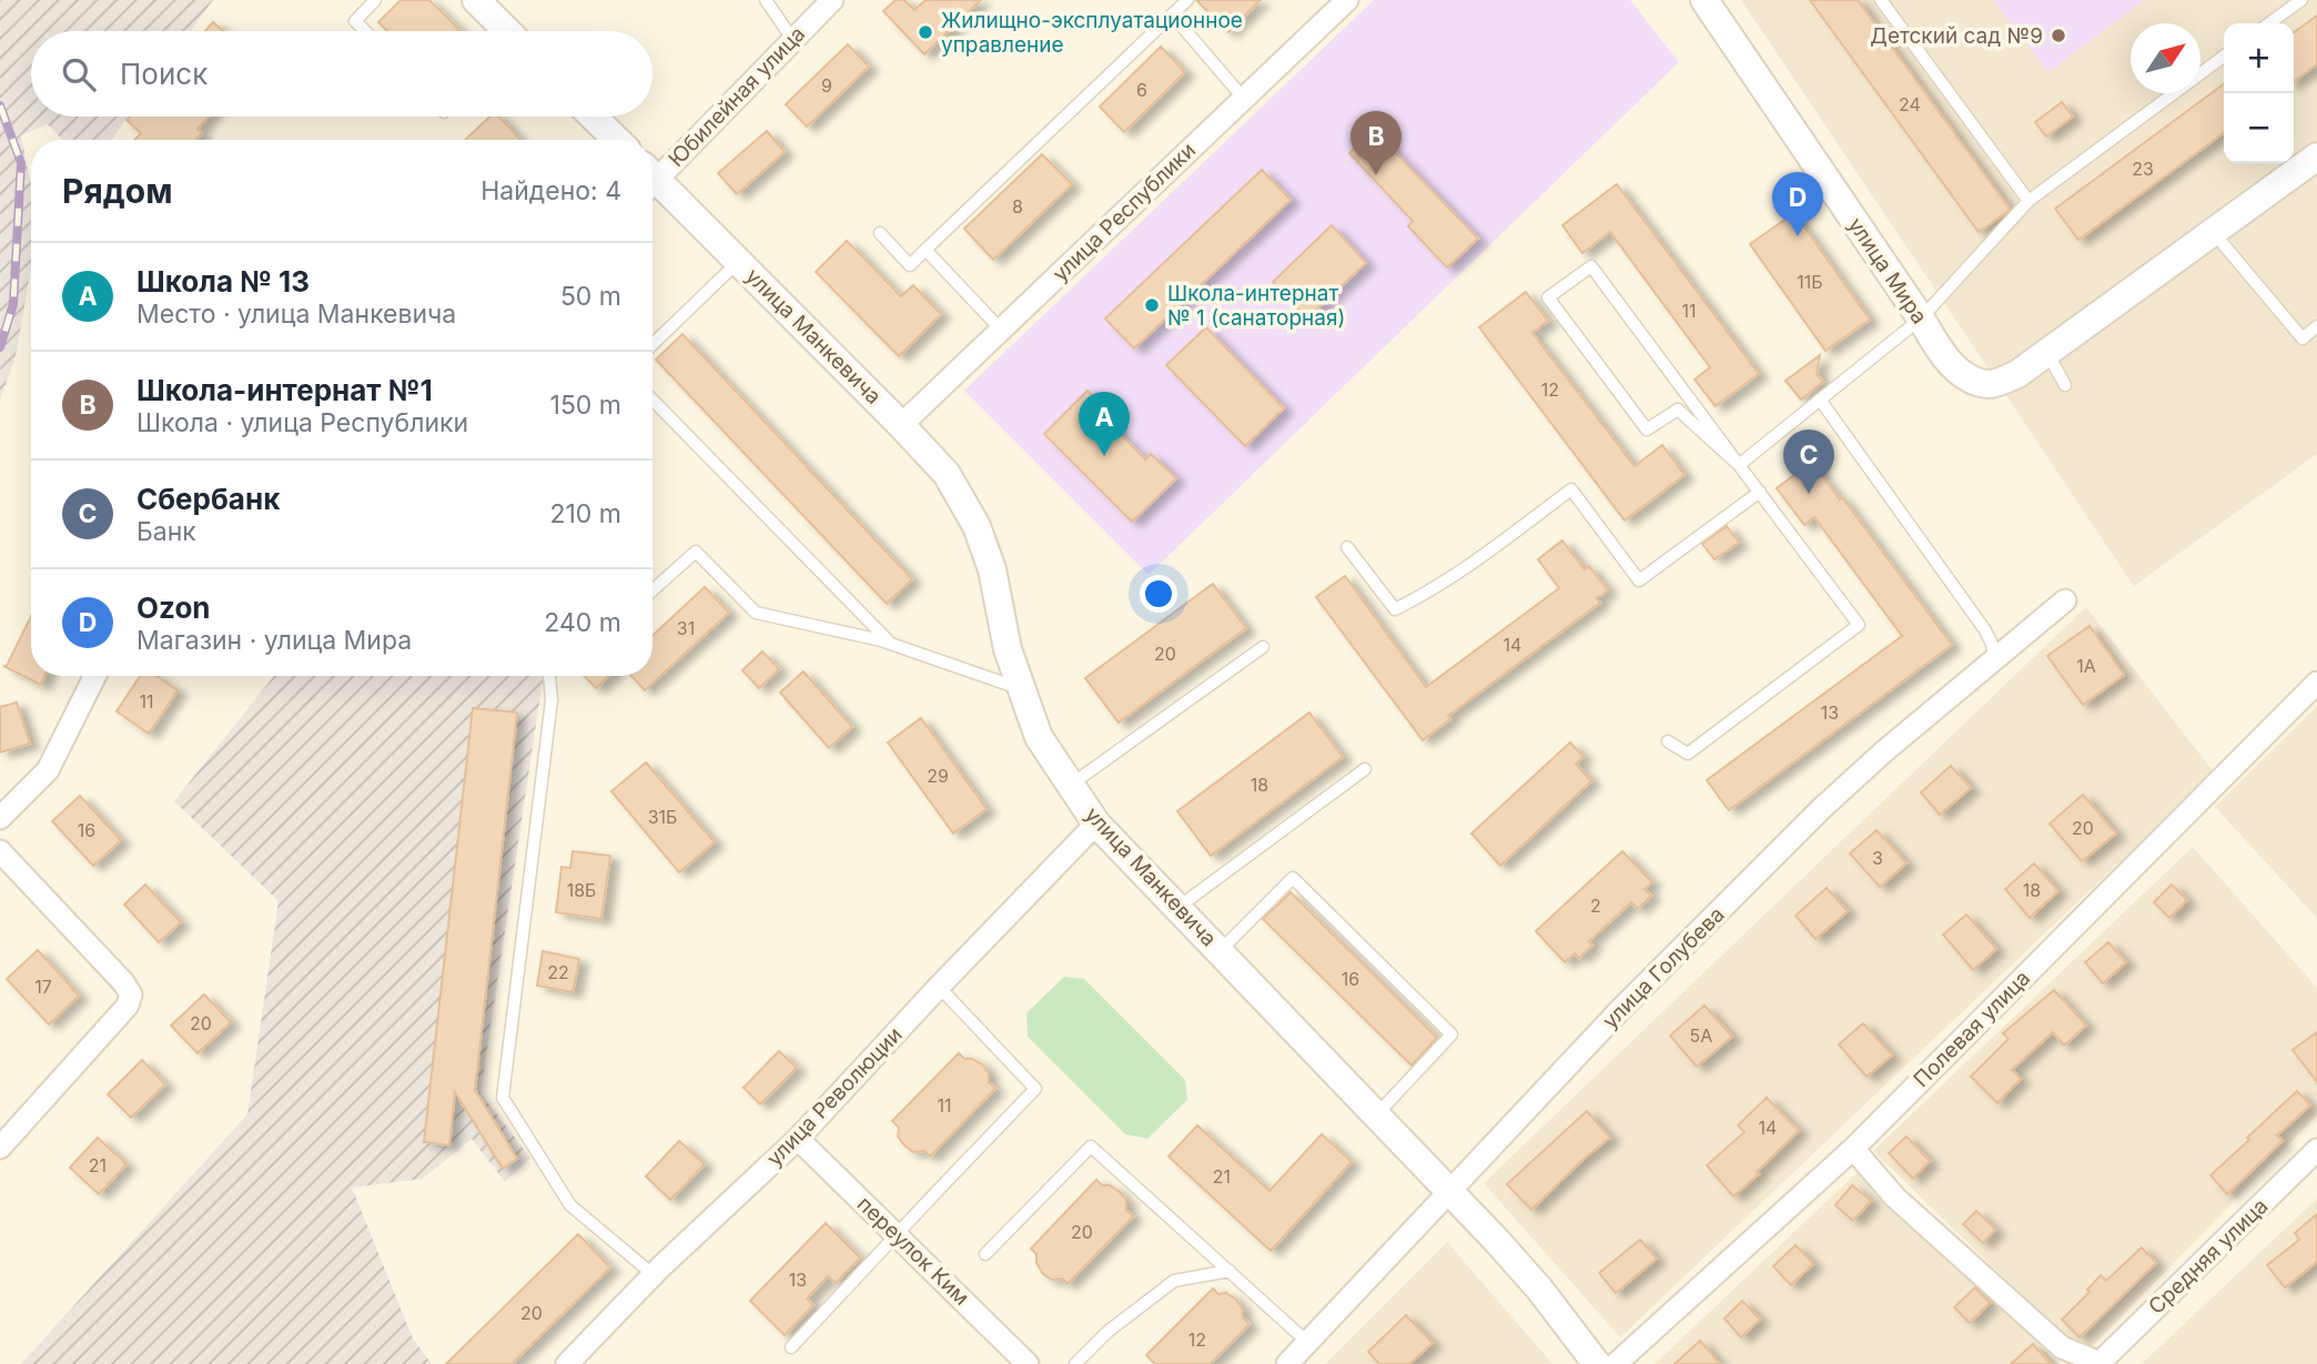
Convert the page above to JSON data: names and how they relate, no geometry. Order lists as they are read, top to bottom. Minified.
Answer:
{"streets":{"street":["Юбилейная улица","улица Республики","улица Мира","улица Манкевича","улица Голубева","Полевая улица","улица Революции","переулок Ким","Средняя улица"]},"crossings":[["улица Республики","улица Манкевича"],["улица Манкевича","улица Голубева"],["улица Манкевича","улица Революции"],["улица Революции","переулок Ким"]],"places":["Жилищно-эксплуатационное управление","Детский сад №9","Школа-интернат № 1 (санаторная)"],"house_numbers":["9","6","24","23","8","11Б","11","12","31","14","20","1А","11","13","29","18","31Б","20","16","3","18Б","18","2","22","16","17","20","5А","11","14","21","21","20","13","20","12"],"north":"top right","page":{"map_buttons":["+","−"],"search":"Поиск","pins":["B","D","A","C"],"heading":["Рядом","Найдено: 4"],"list":[{"mark":"A","name":"Школа № 13","note":"Место · улица Манкевича","value":"50 m"},{"mark":"B","name":"Школа-интернат №1","note":"Школа · улица Республики","value":"150 m"},{"mark":"C","name":"Сбербанк","note":"Банк","value":"210 m"},{"mark":"D","name":"Ozon","note":"Магазин · улица Мира","value":"240 m"}]}}
